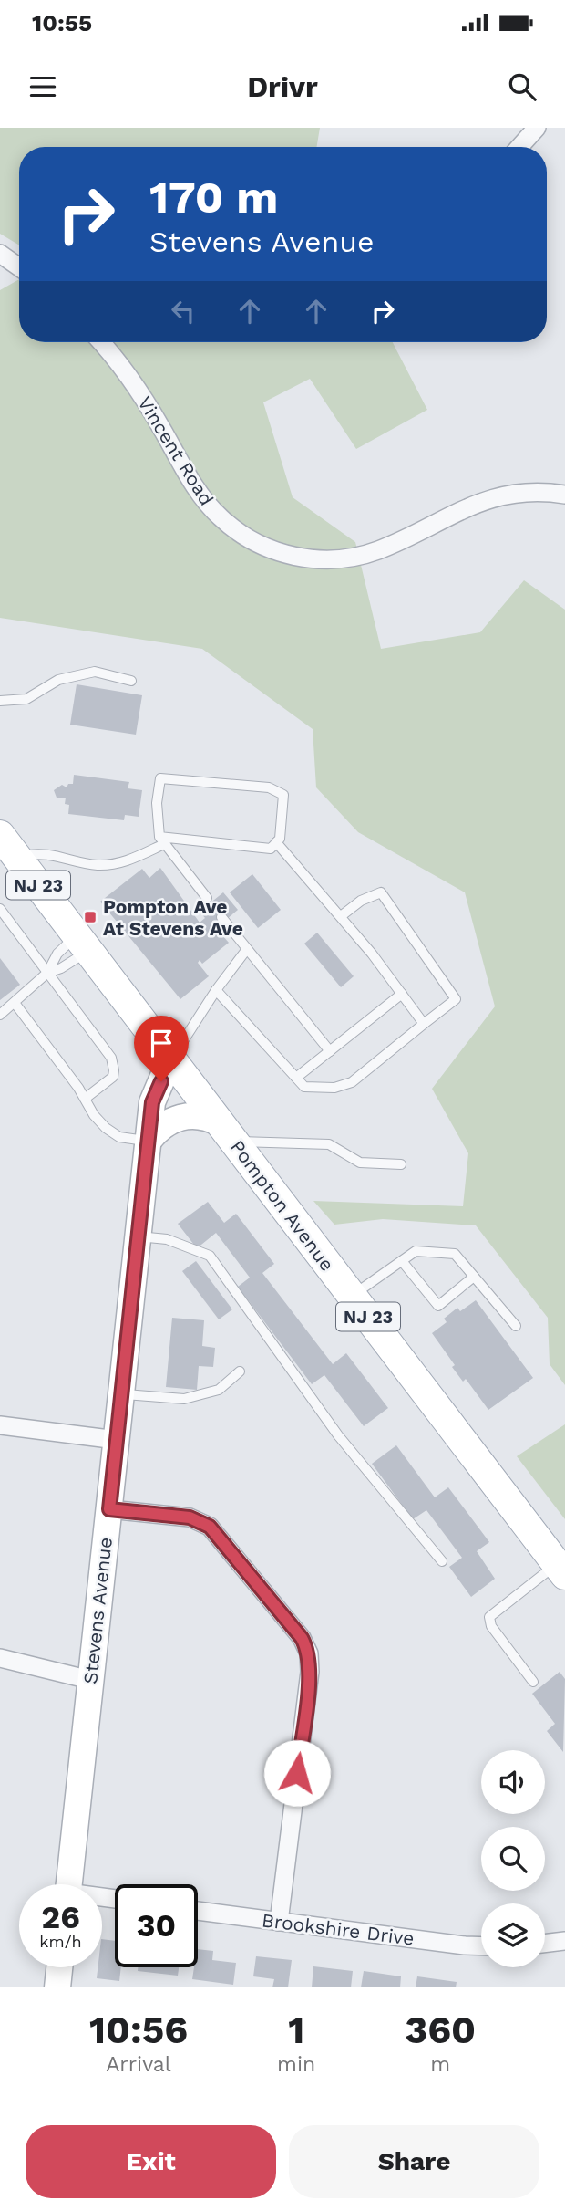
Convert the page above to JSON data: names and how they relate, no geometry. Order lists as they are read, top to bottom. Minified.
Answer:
{"streets":{"main road":["NJ 23","Pompton Avenue","Stevens Avenue"],"street":["Vincent Road","Brookshire Drive"]},"crossings":[["Pompton Avenue","Stevens Avenue"]],"places":{"transit":["Pompton Ave At Stevens Ave"]},"page":{"status":"10:55","header":"Drivr","turn":["170 m","Stevens Avenue"],"speed":"26 km/h","limit":"30","eta":["10:56","Arrival","1","min","360","m"],"buttons":["Exit","Share"]}}
